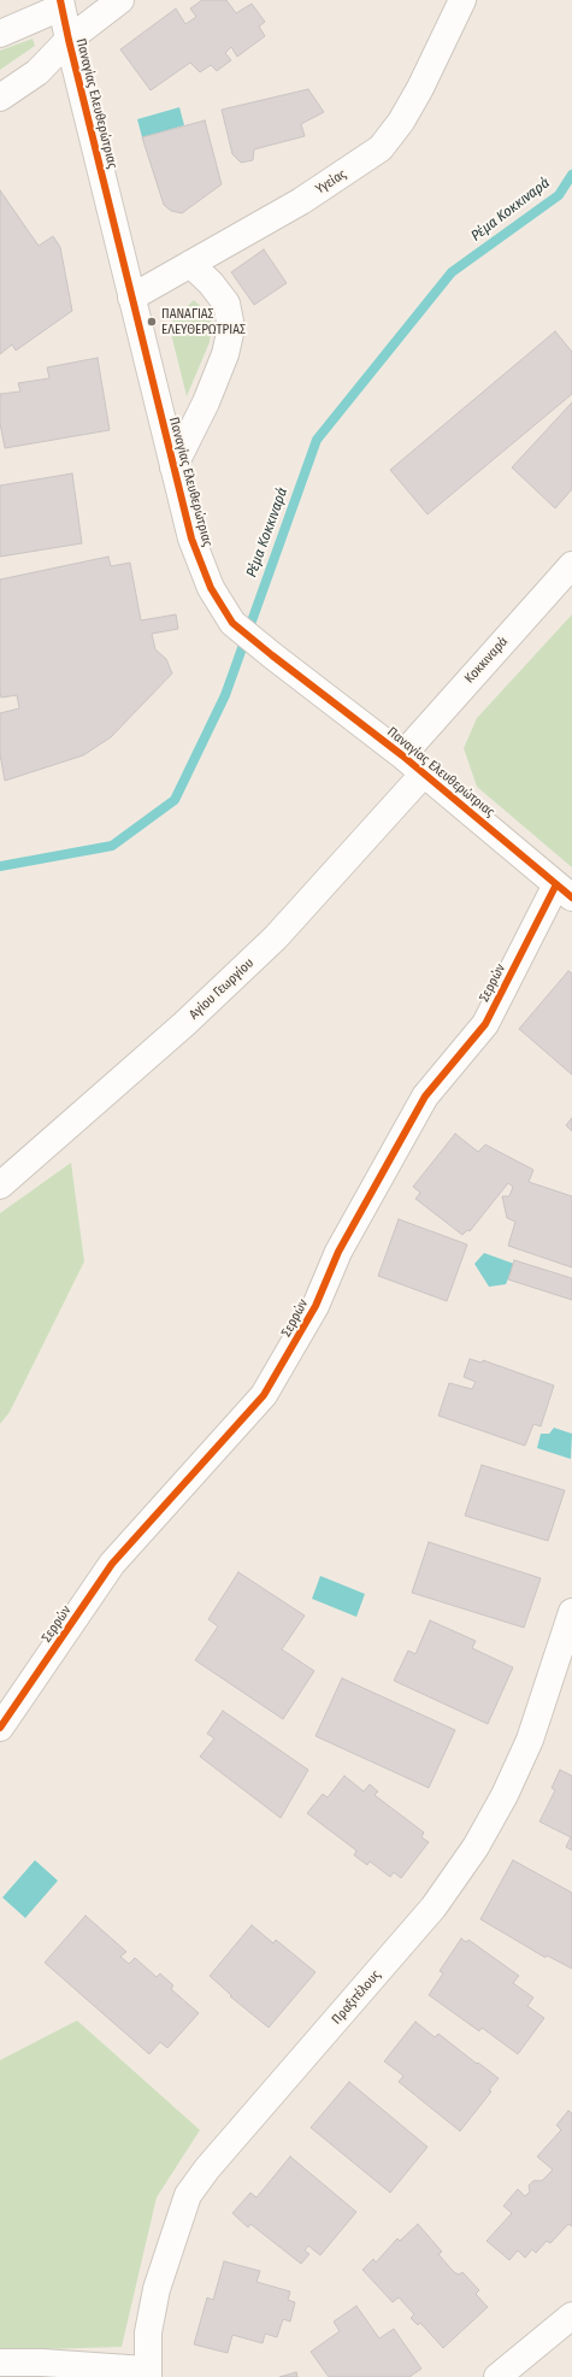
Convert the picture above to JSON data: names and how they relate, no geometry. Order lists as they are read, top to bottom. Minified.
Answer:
{"streets":{"street":["Παναγίας Ελευθερώτριας","Υγείας","Κοκκιναρά","Σερρών","Αγίου Γεωργίου","Πραξιτέλους"]},"crossings":[["Παναγίας Ελευθερώτριας","Υγείας"],["Παναγίας Ελευθερώτριας","Κοκκιναρά"],["Παναγίας Ελευθερώτριας","Σερρών"],["Παναγίας Ελευθερώτριας","Αγίου Γεωργίου"]],"water":["Ρέμα Κοκκιναρά"],"places":["ΠΑΝΑΓΙΑΣ ΕΛΕΥΘΕΡΩΤΡΙΑΣ"]}
